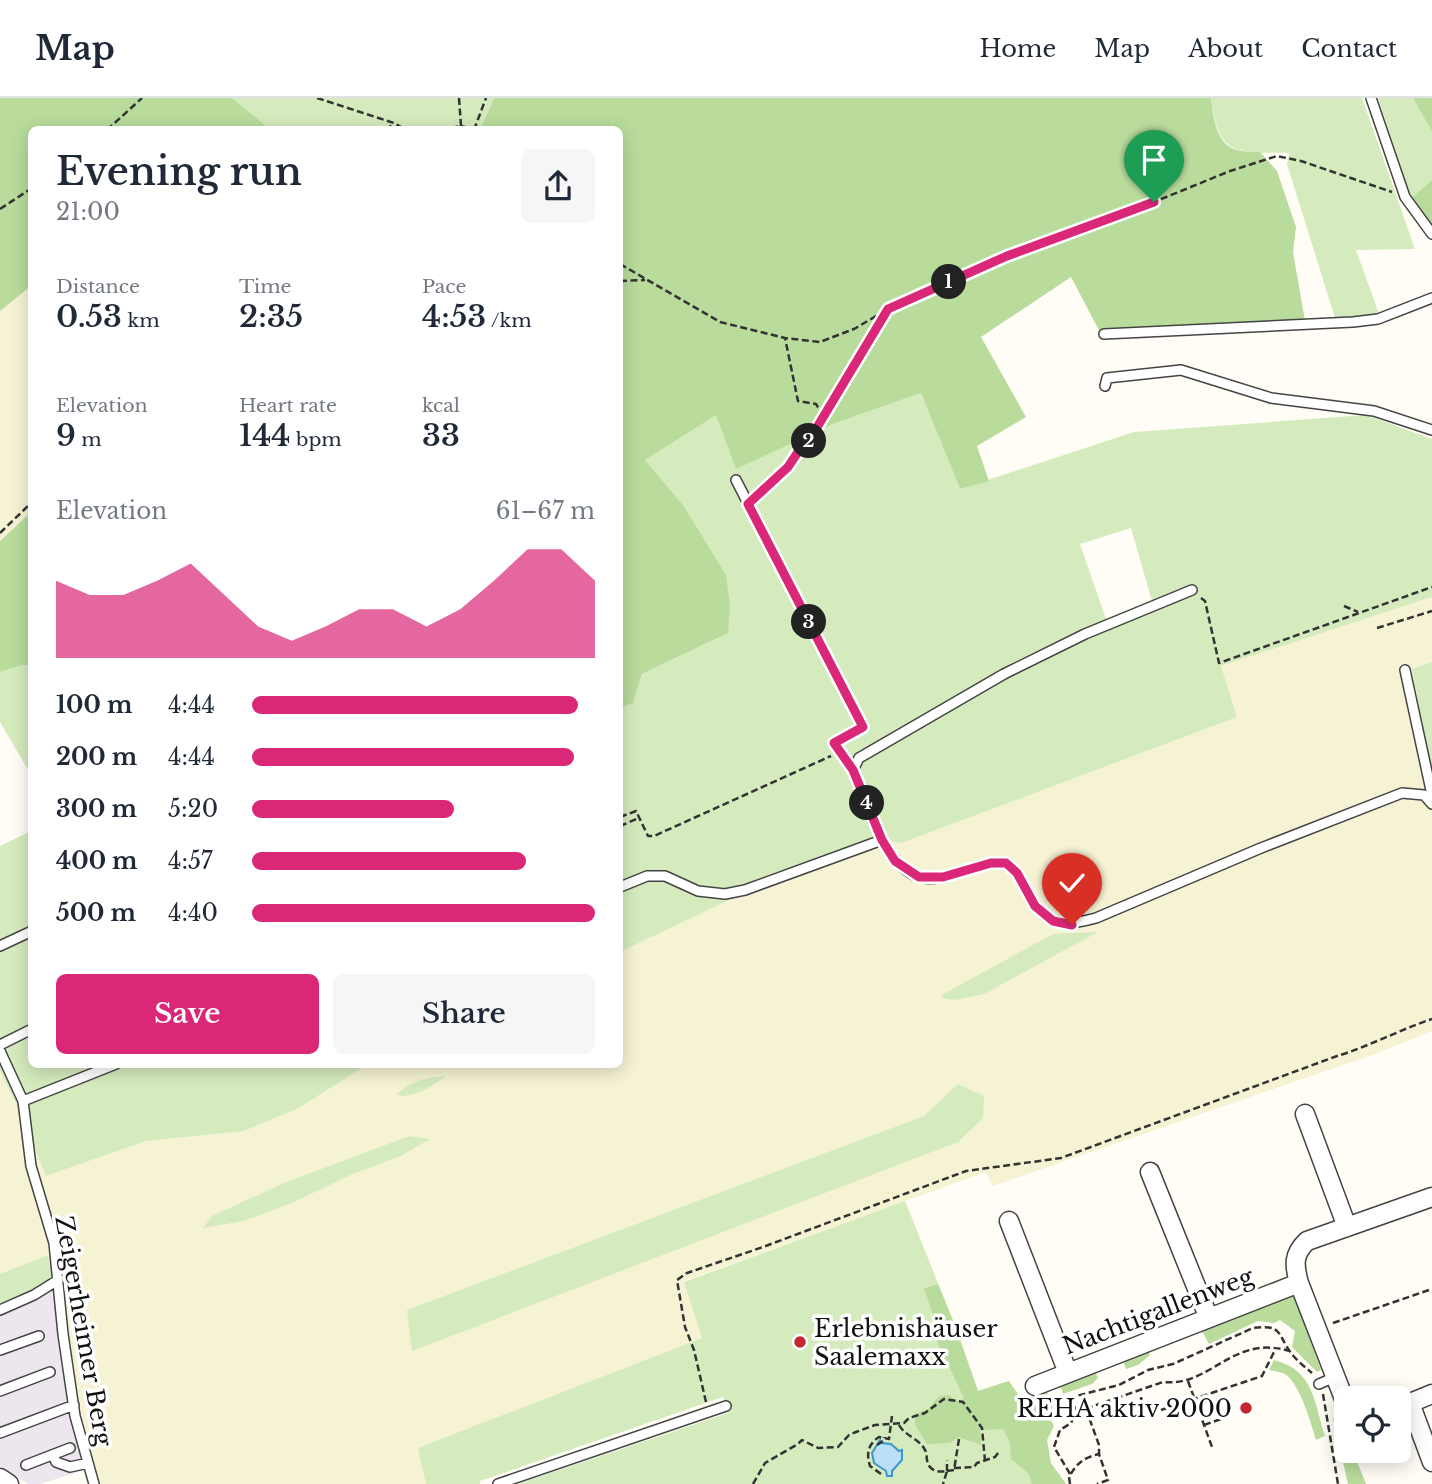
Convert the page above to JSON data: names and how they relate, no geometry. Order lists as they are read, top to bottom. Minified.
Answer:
{"streets":{"street":["Nachtigallenweg"],"lane":["Zeigerheimer Berg"]},"places":["Erlebnishäuser Saalemaxx","REHA aktiv 2000"],"page":{"header":"Map","nav":["Home","Map","About","Contact"],"heading":["Evening run","21:00"],"stats":[["Distance","0.53 km"],["Time","2:35"],["Pace","4:53 /km"],["Elevation","9 m"],["Heart rate","144 bpm"],["kcal","33"]],"pins":["1","2","3","4"],"chart":["Elevation","61–67 m"],"list":[{"name":"100 m","note":"4:44"},{"name":"200 m","note":"4:44"},{"name":"300 m","note":"5:20"},{"name":"400 m","note":"4:57"},{"name":"500 m","note":"4:40"}],"buttons":["Save","Share"]}}
